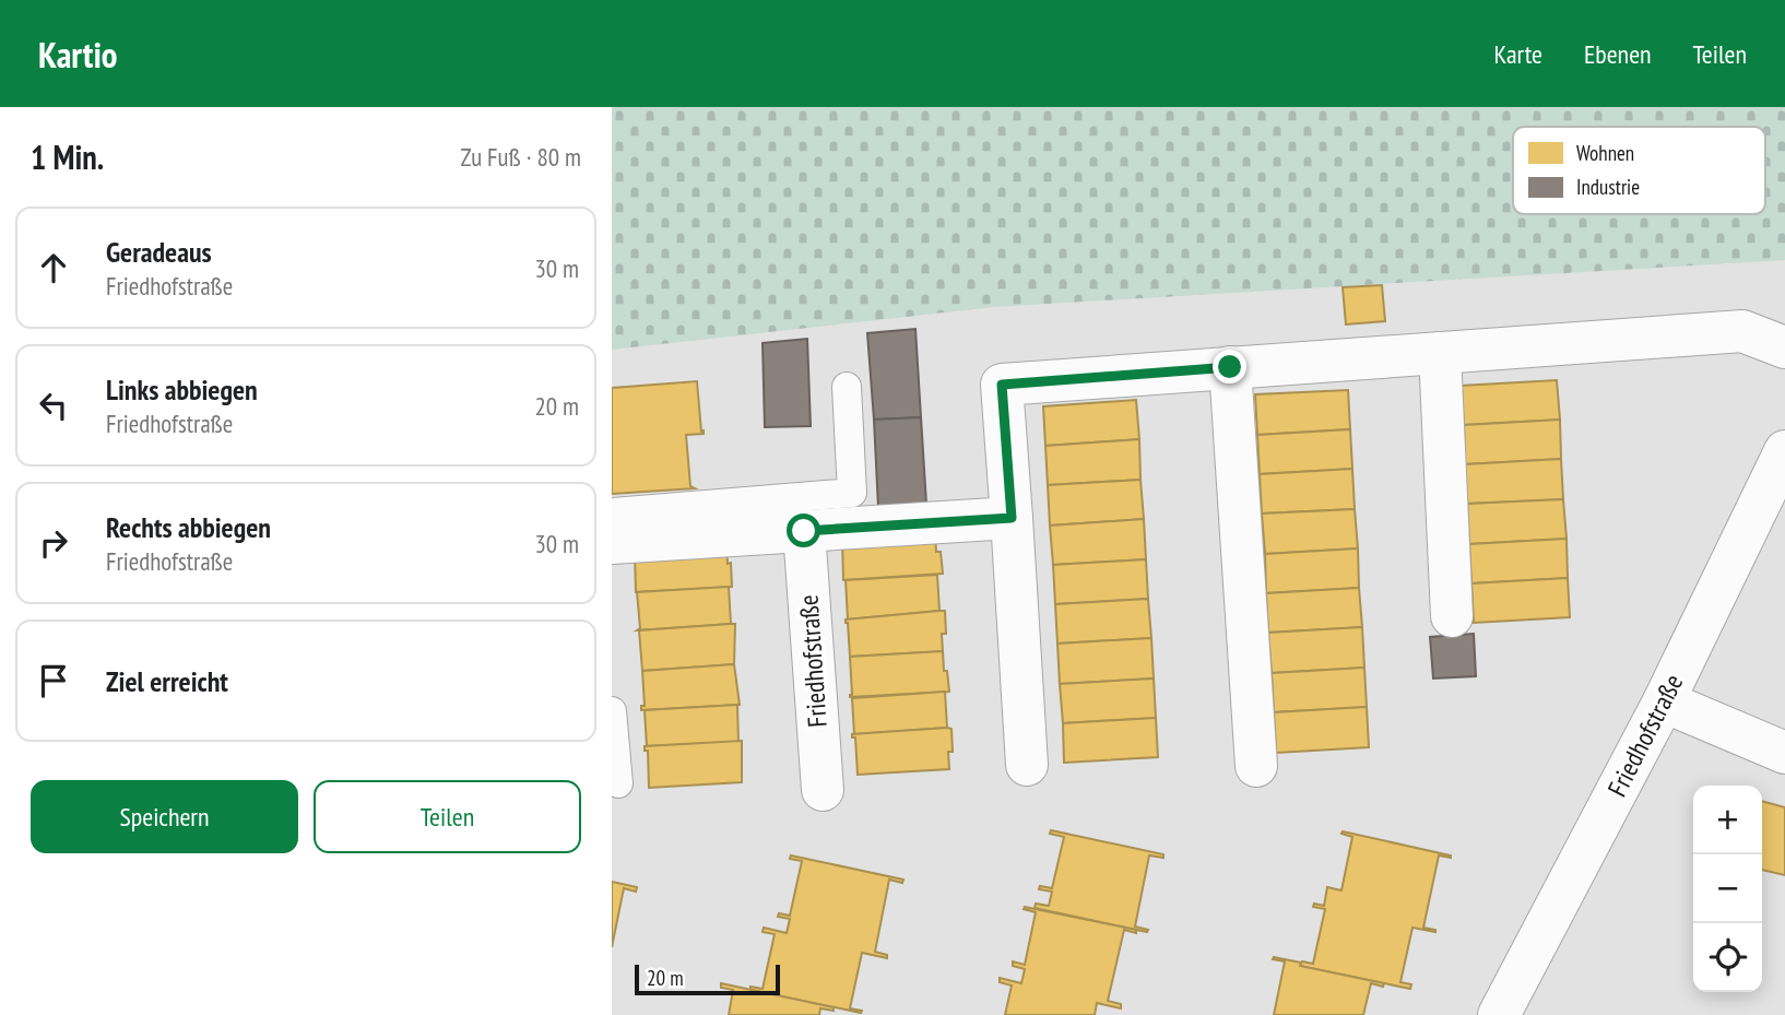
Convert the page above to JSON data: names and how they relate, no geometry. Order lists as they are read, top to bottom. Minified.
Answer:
{"streets":{"street":["Friedhofstraße"]},"legend":["Wohnen","Industrie"],"scale_bar":"20 m","page":{"header":"Kartio","nav":["Karte","Ebenen","Teilen"],"heading":["1 Min.","Zu Fuß · 80 m"],"list":[["Geradeaus","Friedhofstraße","30 m"],["Links abbiegen","Friedhofstraße","20 m"],["Rechts abbiegen","Friedhofstraße","30 m"],"Ziel erreicht"],"buttons":["Speichern","Teilen"],"map_buttons":["+","−"],"scale":"20 m"}}
